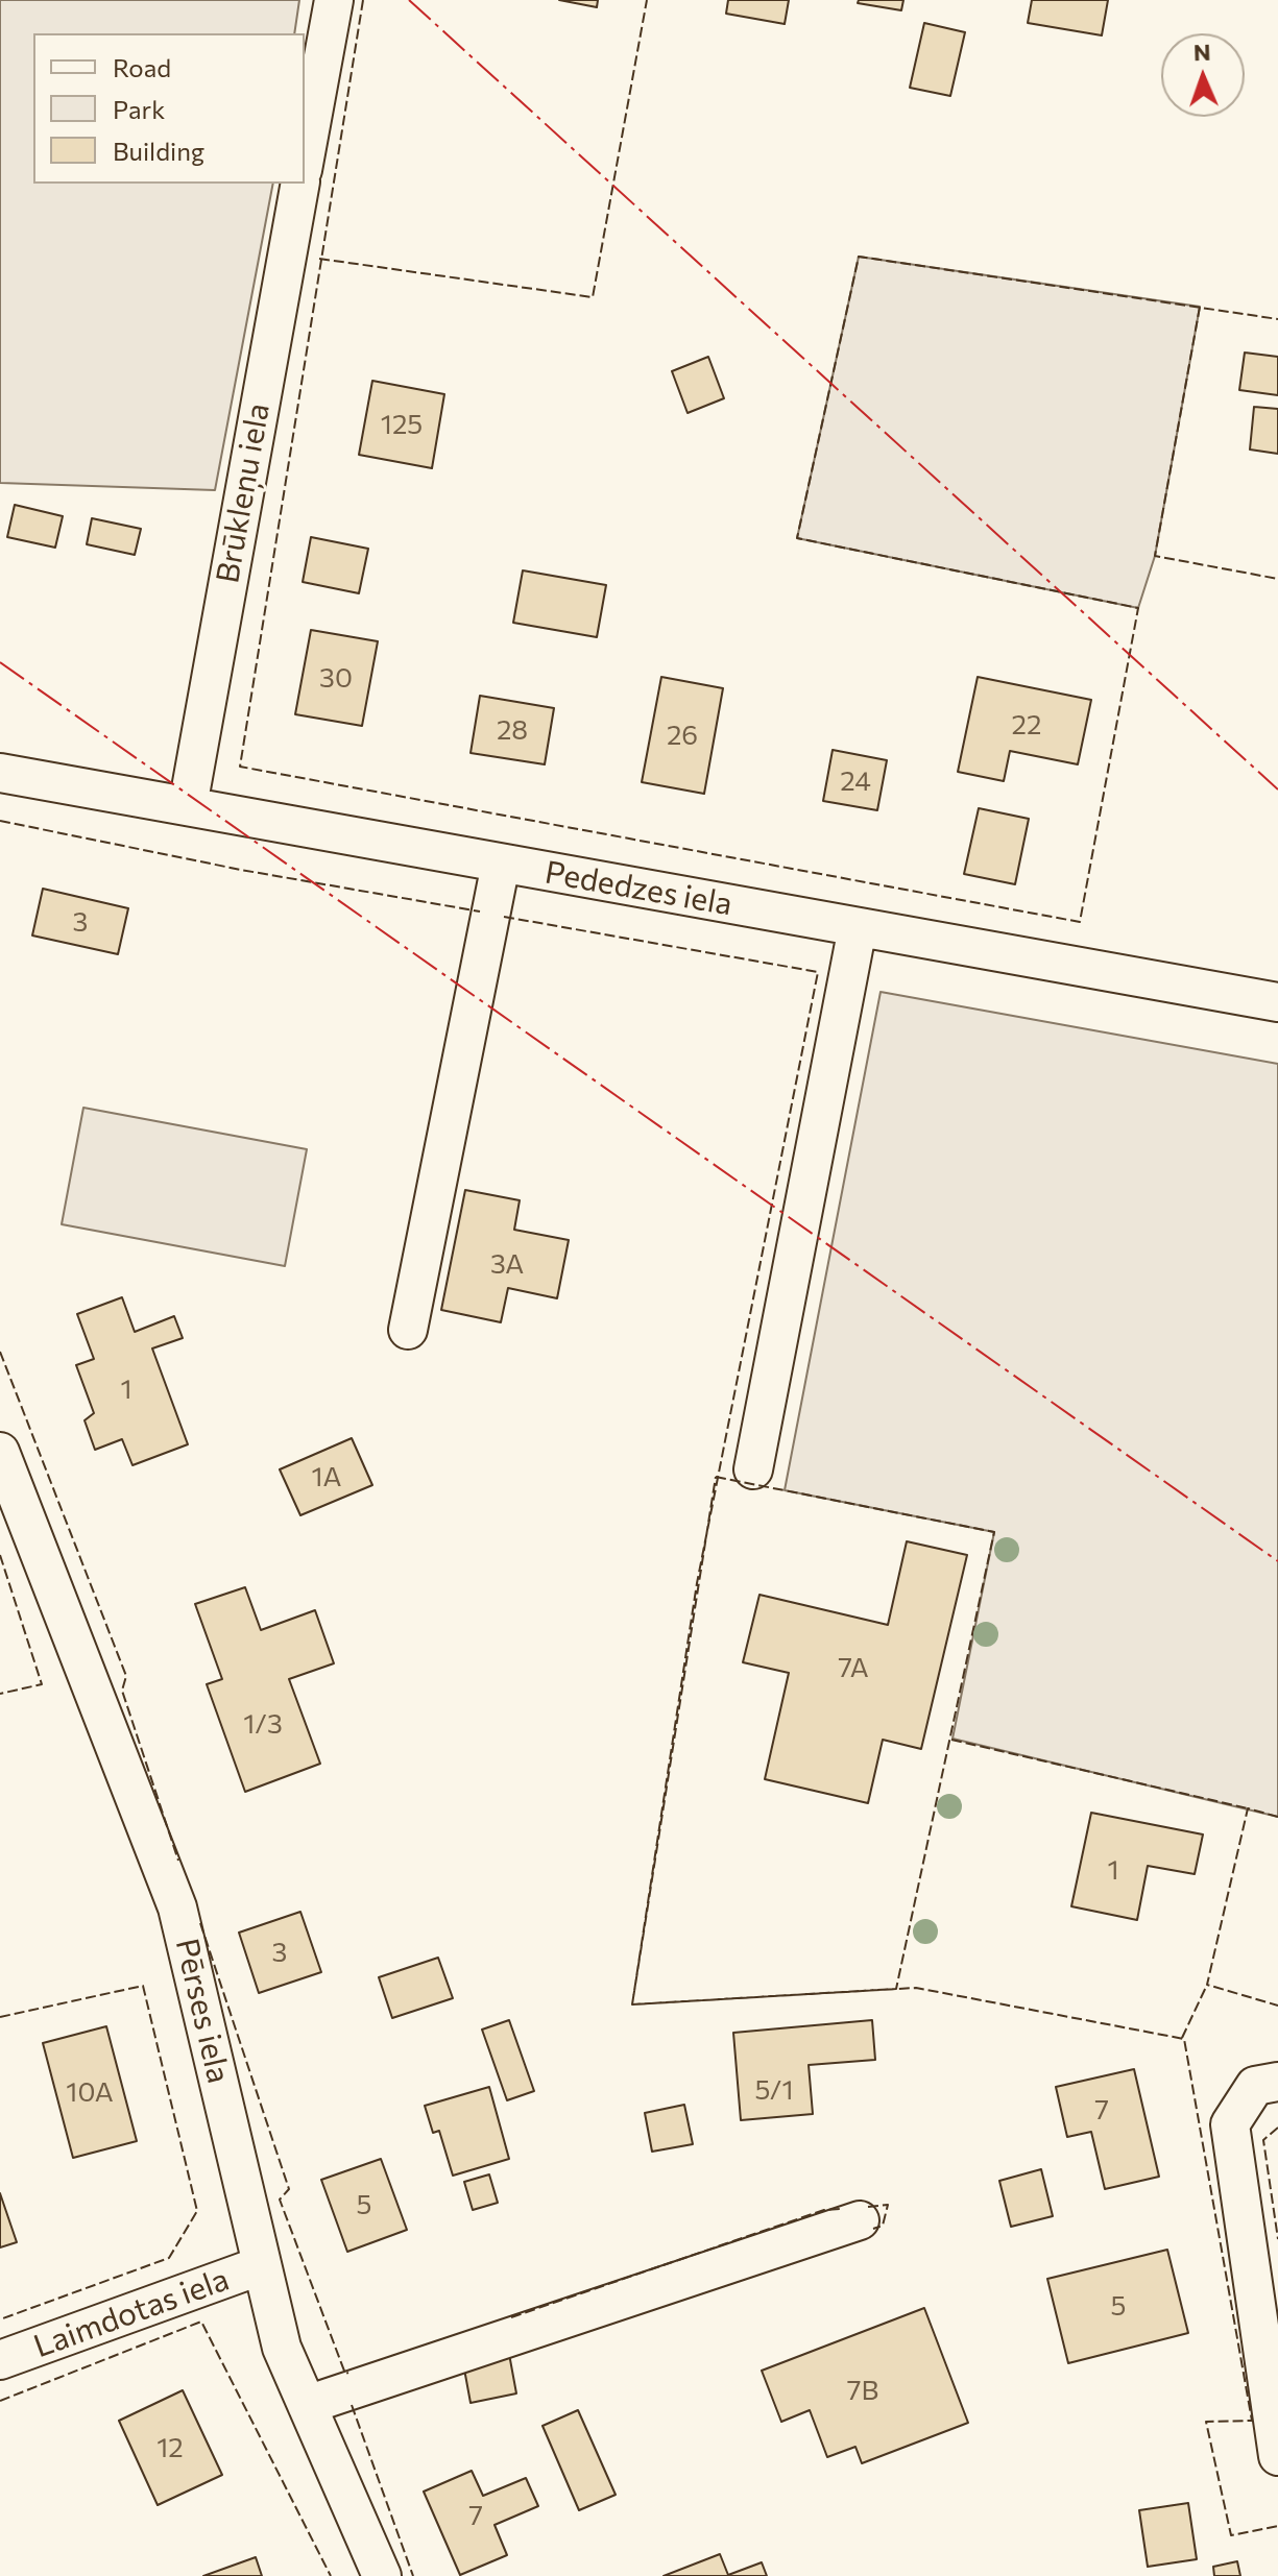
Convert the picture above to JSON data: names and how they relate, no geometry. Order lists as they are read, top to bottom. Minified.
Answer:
{"streets":{"street":["Brūkleņu iela","Pededzes iela","Pērses iela","Laimdotas iela"]},"crossings":[["Brūkleņu iela","Pededzes iela"],["Pērses iela","Laimdotas iela"]],"house_numbers":["125","30","22","28","26","24","3","3A","1","1A","7A","1/3","1","3","5/1","10A","7","5","5","7B","12","7"],"legend":["Road","Park","Building"],"north":"top"}
